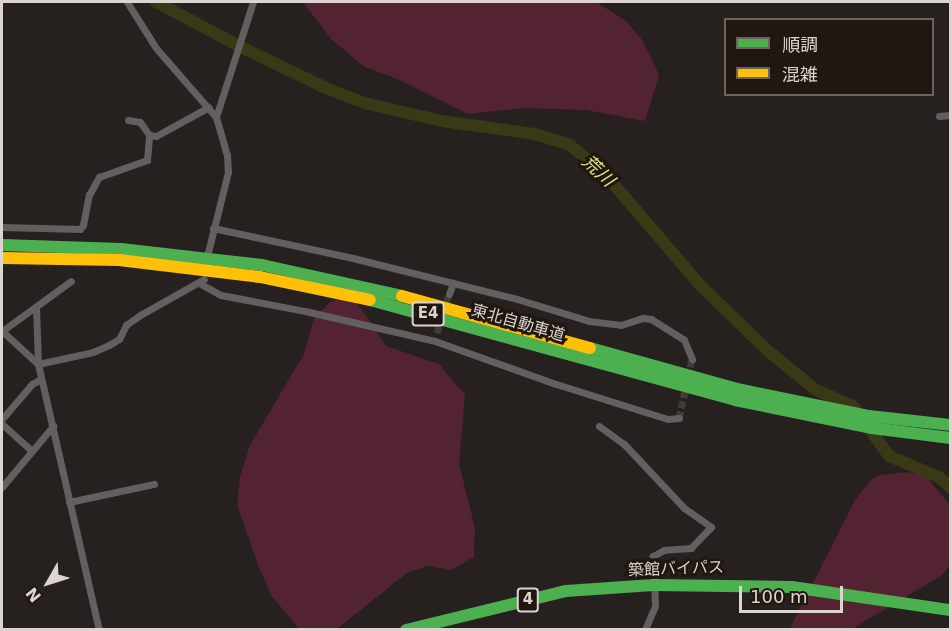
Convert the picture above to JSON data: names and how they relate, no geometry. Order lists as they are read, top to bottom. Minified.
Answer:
{"streets":{"highway":["E4","東北自動車道","築館バイパス","4"]},"water":["荒川"],"legend":["順調","混雑"],"scale_bar":"100 m","north":"bottom left"}
